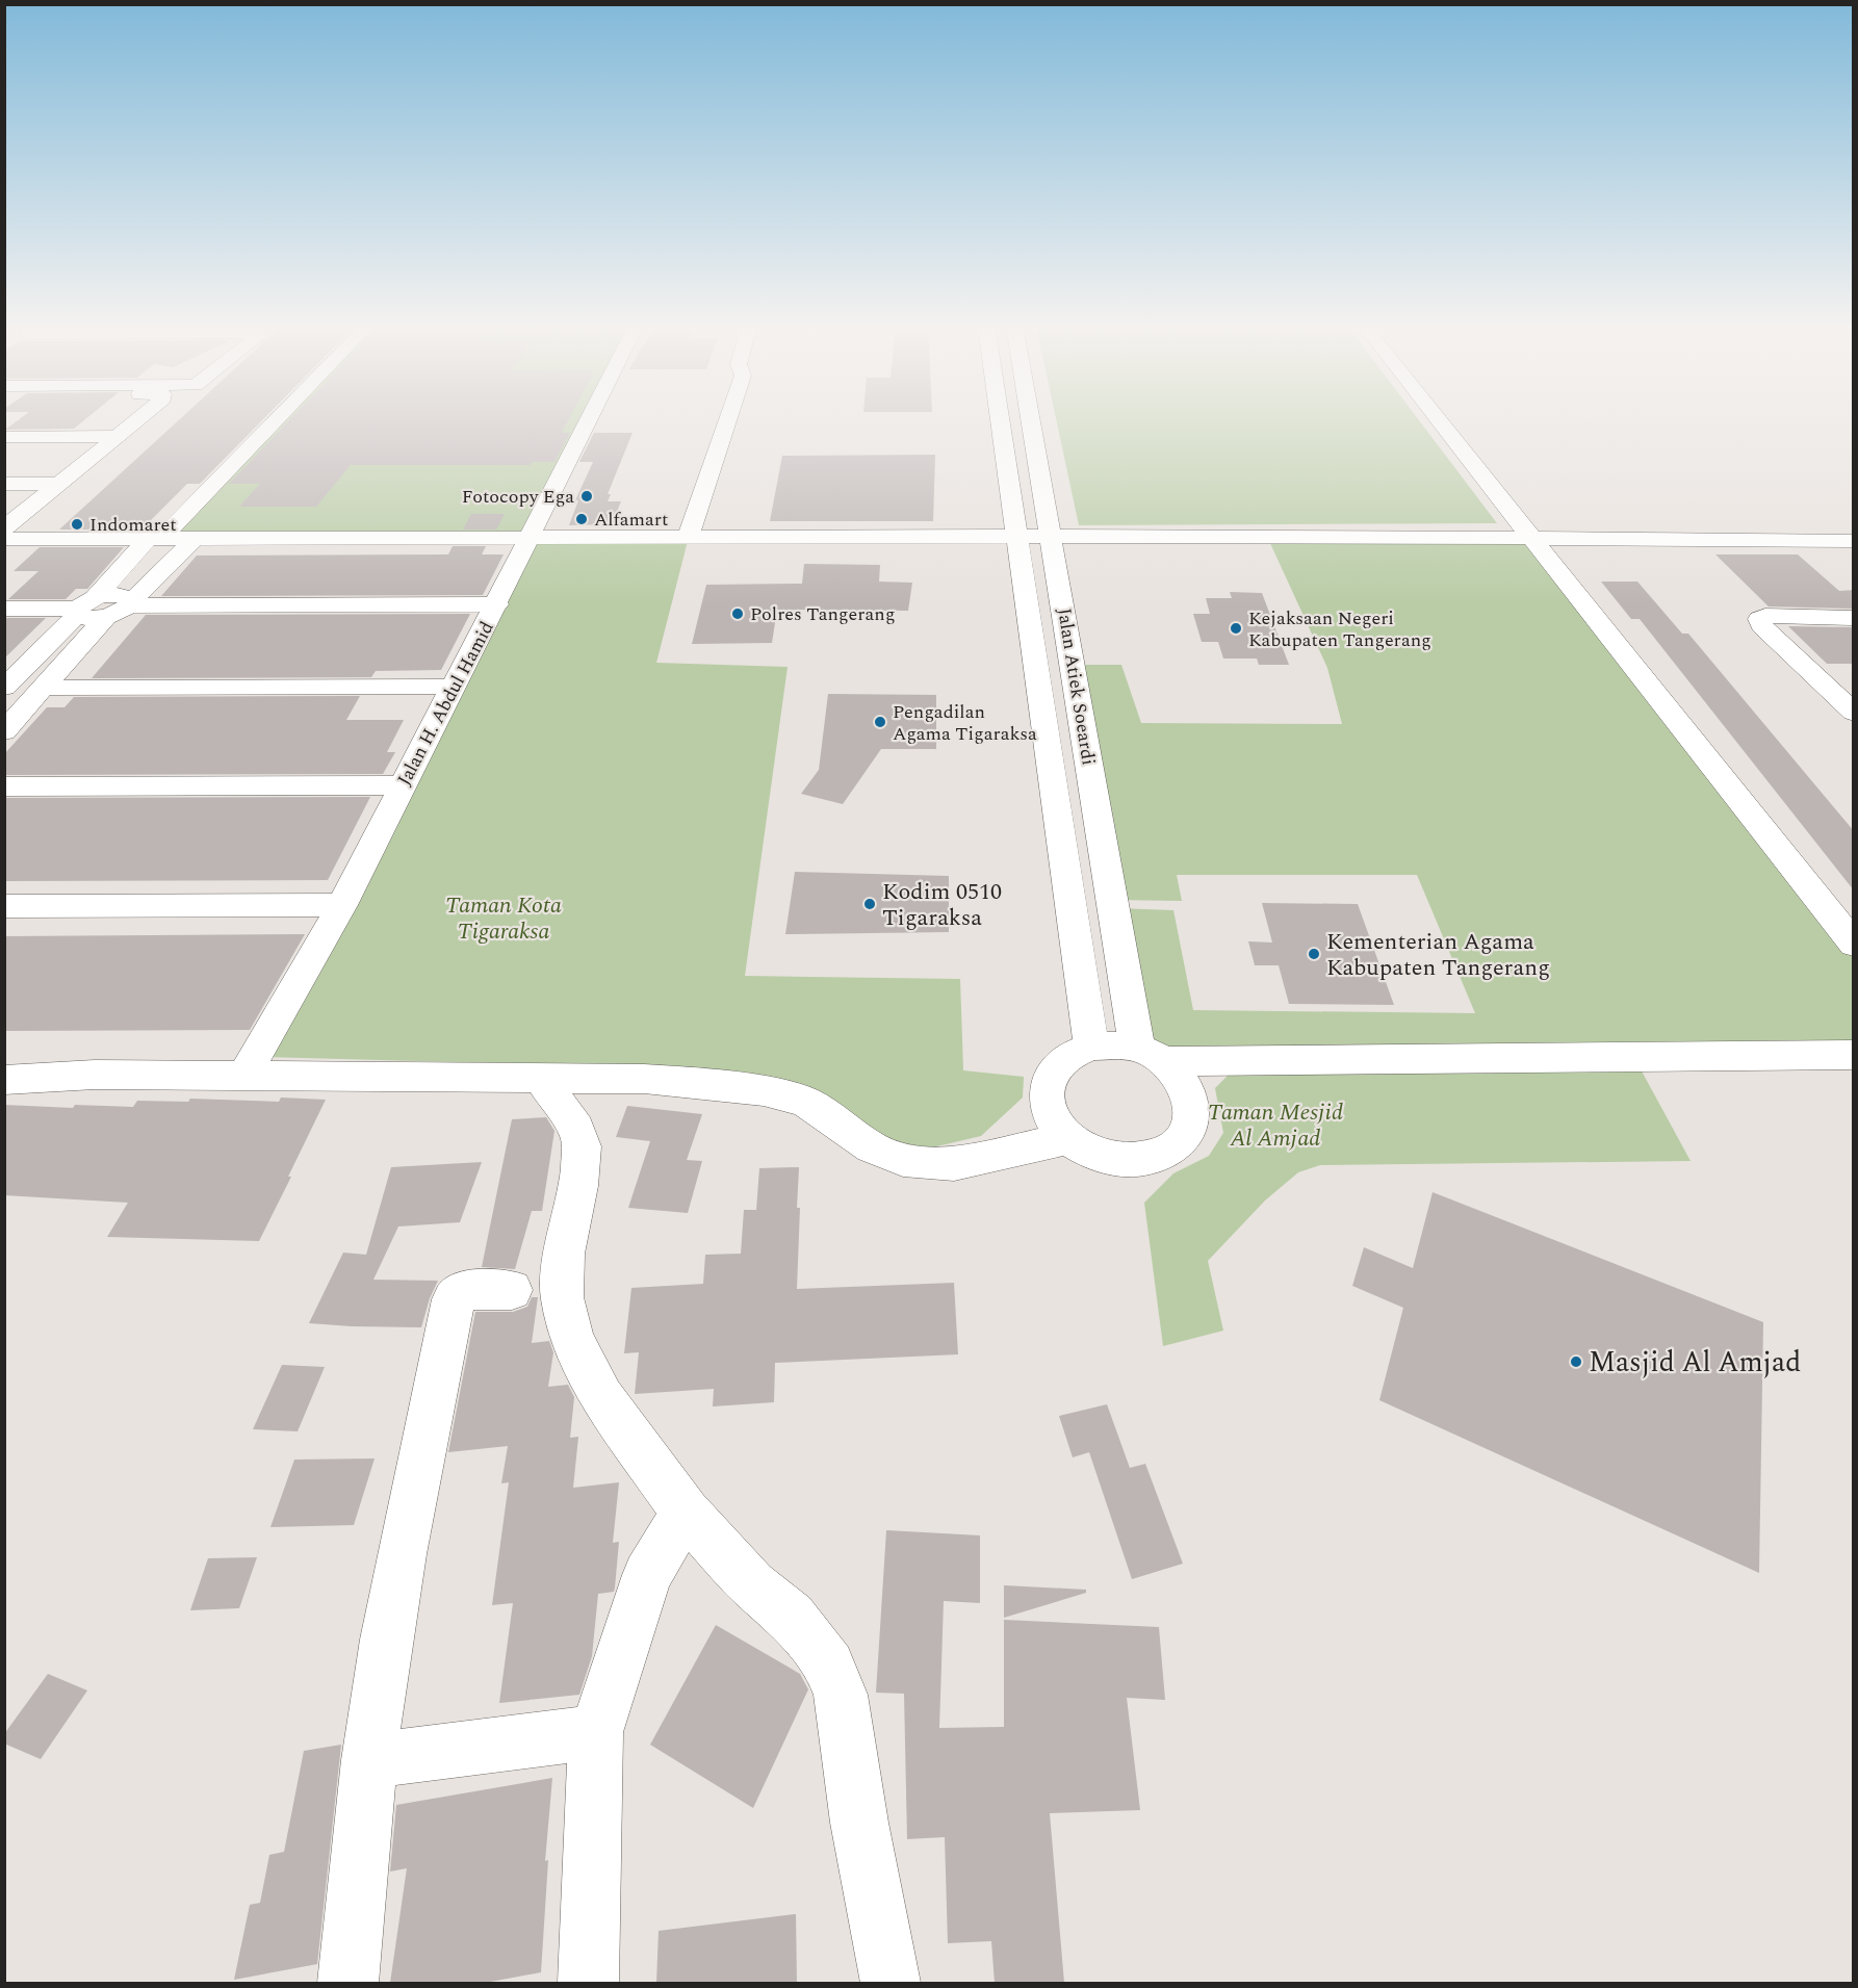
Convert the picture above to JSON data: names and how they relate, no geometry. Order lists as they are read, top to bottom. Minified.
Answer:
{"streets":{"street":["Jalan Atiek Soeardi","Jalan H. Abdul Hamid"]},"parks":["Taman Kota Tigaraksa","Taman Mesjid Al Amjad"],"places":["Fotocopy Ega","Alfamart","Indomaret","Polres Tangerang","Kejaksaan Negeri Kabupaten Tangerang","Pengadilan Agama Tigaraksa","Kodim 0510 Tigaraksa","Kementerian Agama Kabupaten Tangerang","Masjid Al Amjad"]}
